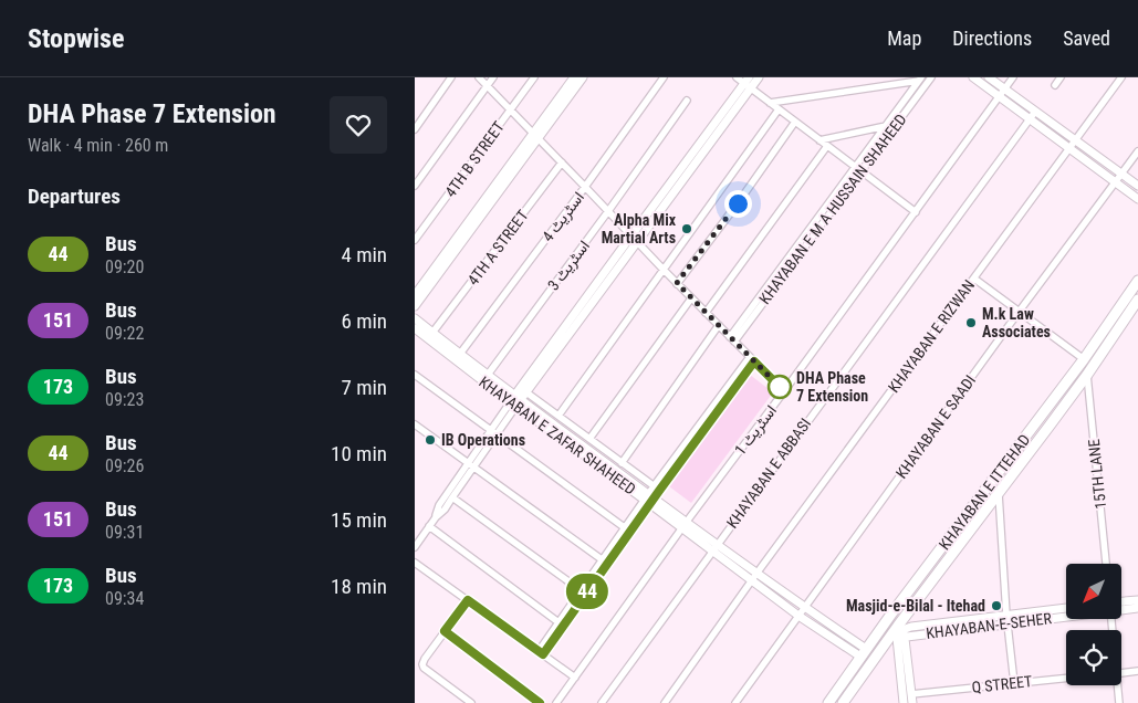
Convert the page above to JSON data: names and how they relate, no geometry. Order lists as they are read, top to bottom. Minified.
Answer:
{"streets":{"main road":["KHAYABAN E ITTEHAD"],"street":["4TH B STREET","KHAYABAN E M A HUSSAIN SHAHEED","اسٹریٹ 4","4TH A STREET","اسٹریٹ 3","KHAYABAN E RIZWAN","KHAYABAN E SAADI","اسٹریٹ 1","KHAYABAN E ZAFAR SHAHEED","KHAYABAN E ABBASI","15TH LANE","KHAYABAN-E-SEHER","Q STREET"]},"crossings":[["KHAYABAN E RIZWAN","KHAYABAN E ZAFAR SHAHEED"],["KHAYABAN E SAADI","KHAYABAN E ZAFAR SHAHEED"],["اسٹریٹ 1","KHAYABAN E ZAFAR SHAHEED"],["KHAYABAN E ZAFAR SHAHEED","KHAYABAN E ABBASI"],["KHAYABAN E ZAFAR SHAHEED","KHAYABAN E ITTEHAD"],["15TH LANE","KHAYABAN E ITTEHAD"],["KHAYABAN E ITTEHAD","KHAYABAN-E-SEHER"]],"places":["Alpha Mix Martial Arts","M.k Law Associates","DHA Phase 7 Extension","IB Operations","Masjid-e-Bilal - Itehad"],"lines":["bus line 44"],"north":"bottom left","page":{"header":"Stopwise","nav":["Map","Directions","Saved"],"heading":[["DHA Phase 7 Extension","Walk · 4 min · 260 m"],"Departures"],"on_map":"44","list":[{"mark":"44","name":"Bus","note":"09:20","value":"4 min"},{"mark":"151","name":"Bus","note":"09:22","value":"6 min"},{"mark":"173","name":"Bus","note":"09:23","value":"7 min"},{"mark":"44","name":"Bus","note":"09:26","value":"10 min"},{"mark":"151","name":"Bus","note":"09:31","value":"15 min"},{"mark":"173","name":"Bus","note":"09:34","value":"18 min"}]}}
